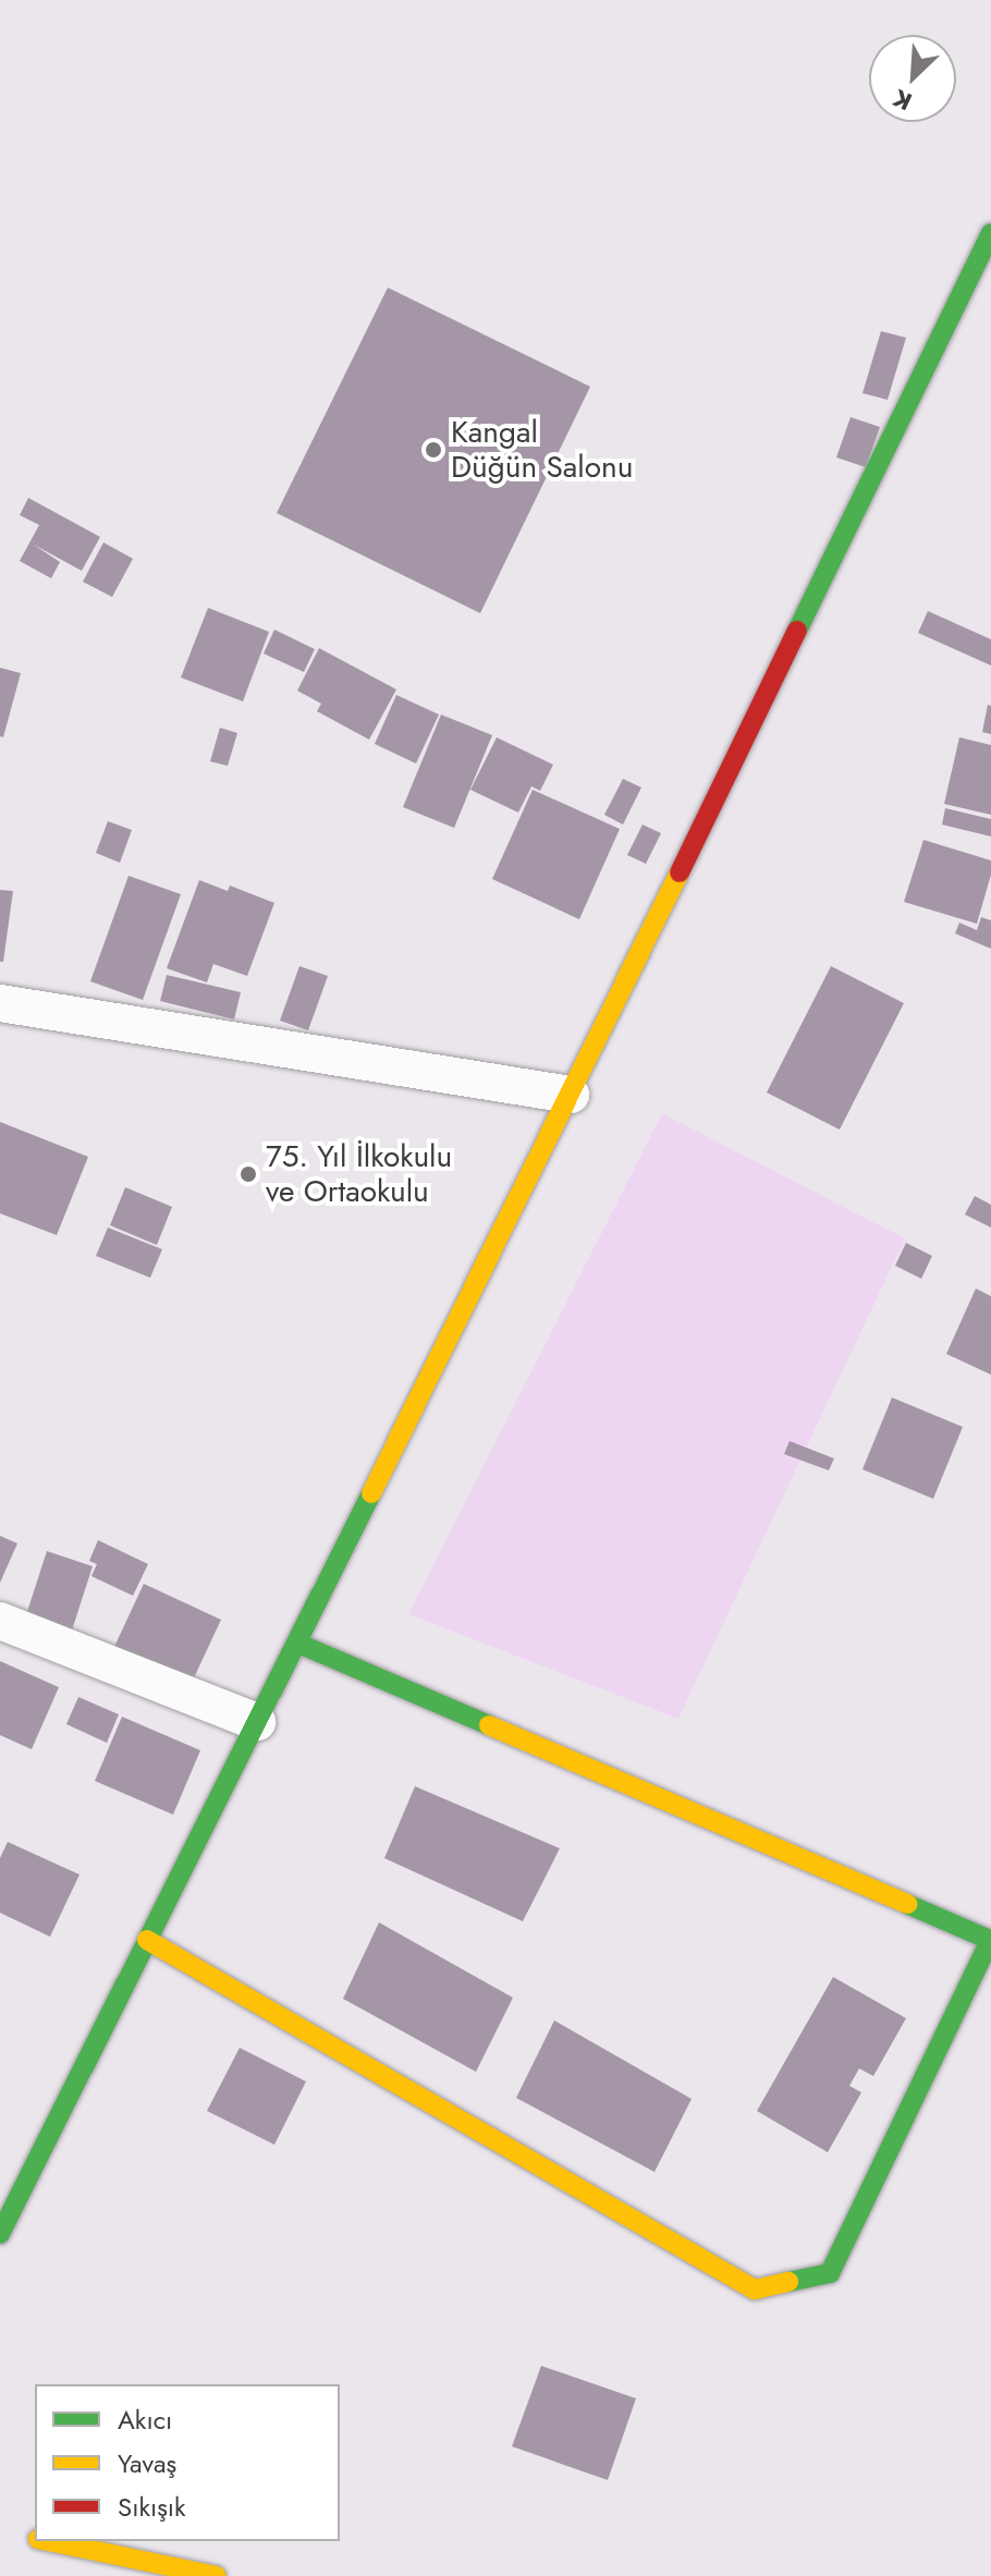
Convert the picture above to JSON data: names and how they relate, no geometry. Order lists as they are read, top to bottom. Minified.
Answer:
{"places":["Kangal Düğün Salonu","75. Yıl İlkokulu ve Ortaokulu"],"legend":["Akıcı","Yavaş","Sıkışık"],"north":"bottom left"}
